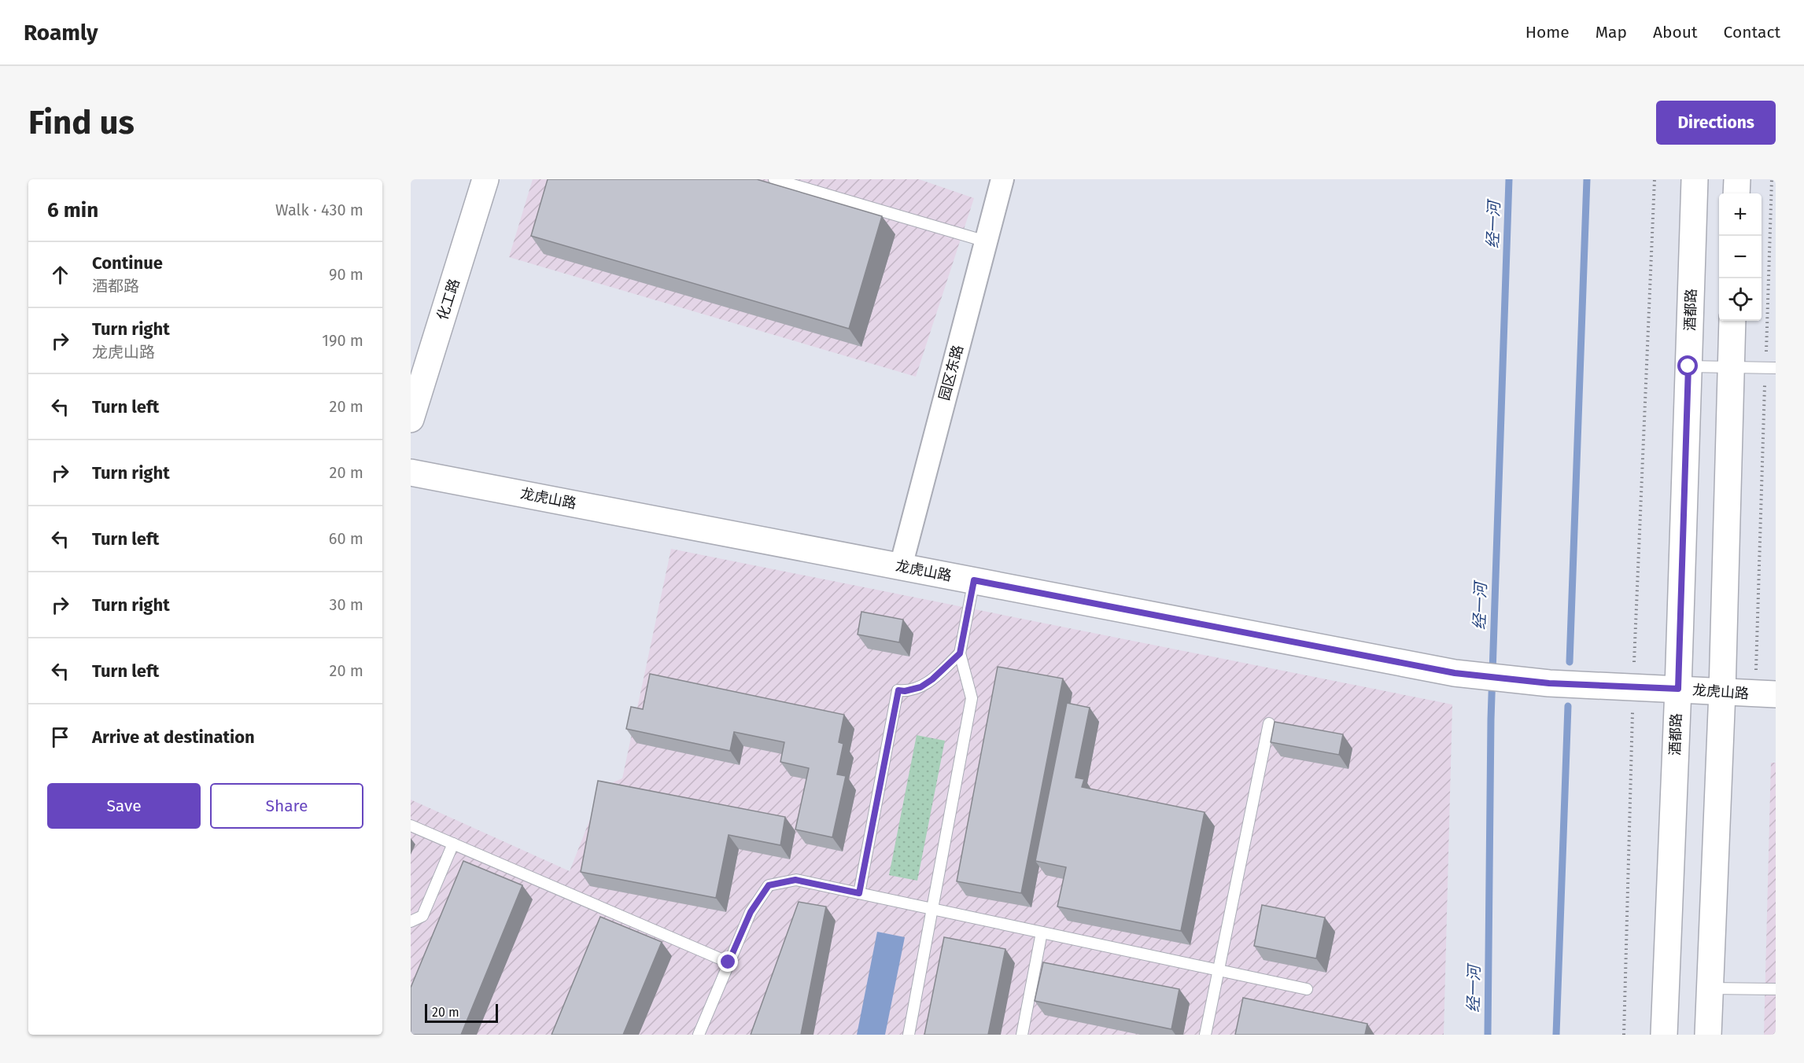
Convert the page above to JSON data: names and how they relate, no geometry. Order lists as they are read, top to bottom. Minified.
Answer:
{"streets":{"street":["化工路","酒都路","园区东路","龙虎山路"]},"crossings":[["酒都路","龙虎山路"],["园区东路","龙虎山路"]],"water":["经一河"],"scale_bar":"20 m","page":{"header":"Roamly","nav":["Home","Map","About","Contact"],"buttons":["Directions",["Save","Share"]],"title":"Find us","heading":["6 min","Walk · 430 m"],"map_buttons":["+","−"],"list":[["Continue","酒都路","90 m"],["Turn right","龙虎山路","190 m"],["Turn left","20 m"],["Turn right","20 m"],["Turn left","60 m"],["Turn right","30 m"],["Turn left","20 m"],"Arrive at destination"],"scale":"20 m"}}
